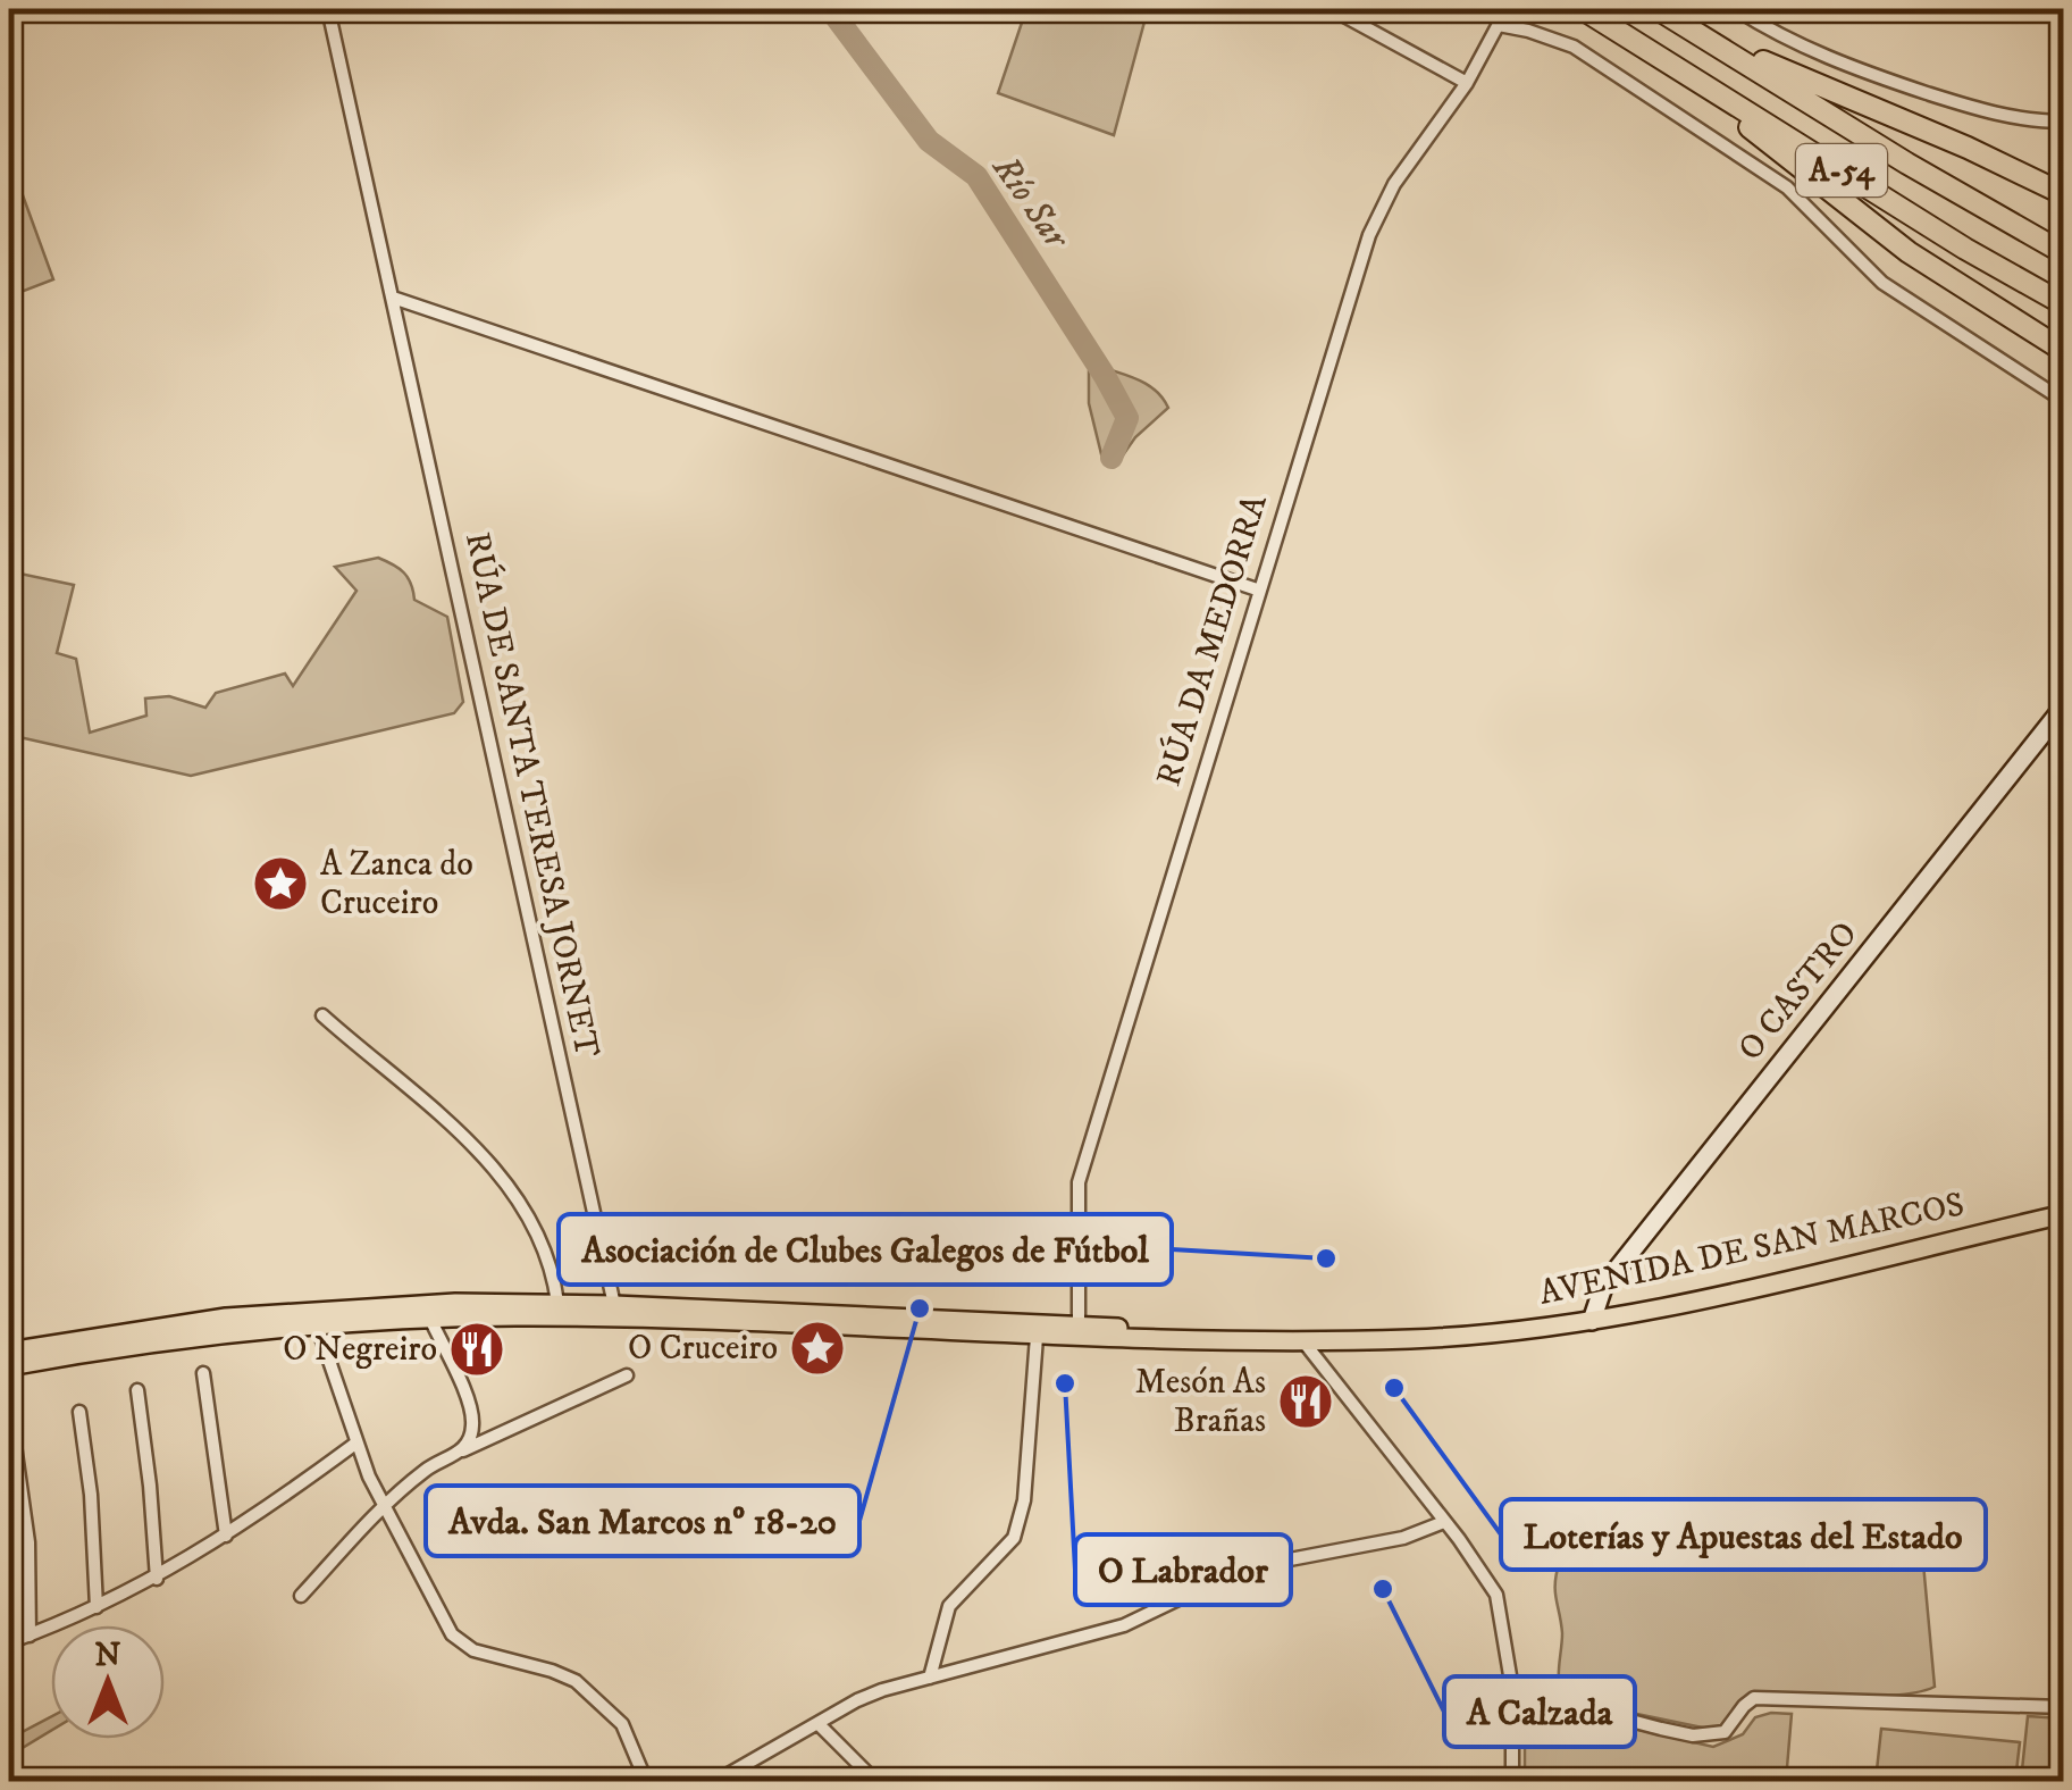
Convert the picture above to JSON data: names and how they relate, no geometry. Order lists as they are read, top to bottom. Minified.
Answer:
{"streets":{"highway":["A-54"],"main road":["AVENIDA DE SAN MARCOS"],"street":["RÚA DA MEDORRA","RÚA DE SANTA TERESA JORNET","O CASTRO"]},"crossings":[["RÚA DA MEDORRA","AVENIDA DE SAN MARCOS"],["RÚA DE SANTA TERESA JORNET","AVENIDA DE SAN MARCOS"],["O CASTRO","AVENIDA DE SAN MARCOS"]],"water":["Río Sar"],"places":{"place":["A Zanca do Cruceiro","O Cruceiro"],"other":["Asociación de Clubes Galegos de Fútbol","Avda. San Marcos nº 18-20","O Labrador","Loterías y Apuestas del Estado","A Calzada"],"restaurant":["O Negreiro","Mesón As Brañas"]},"north":"top"}
